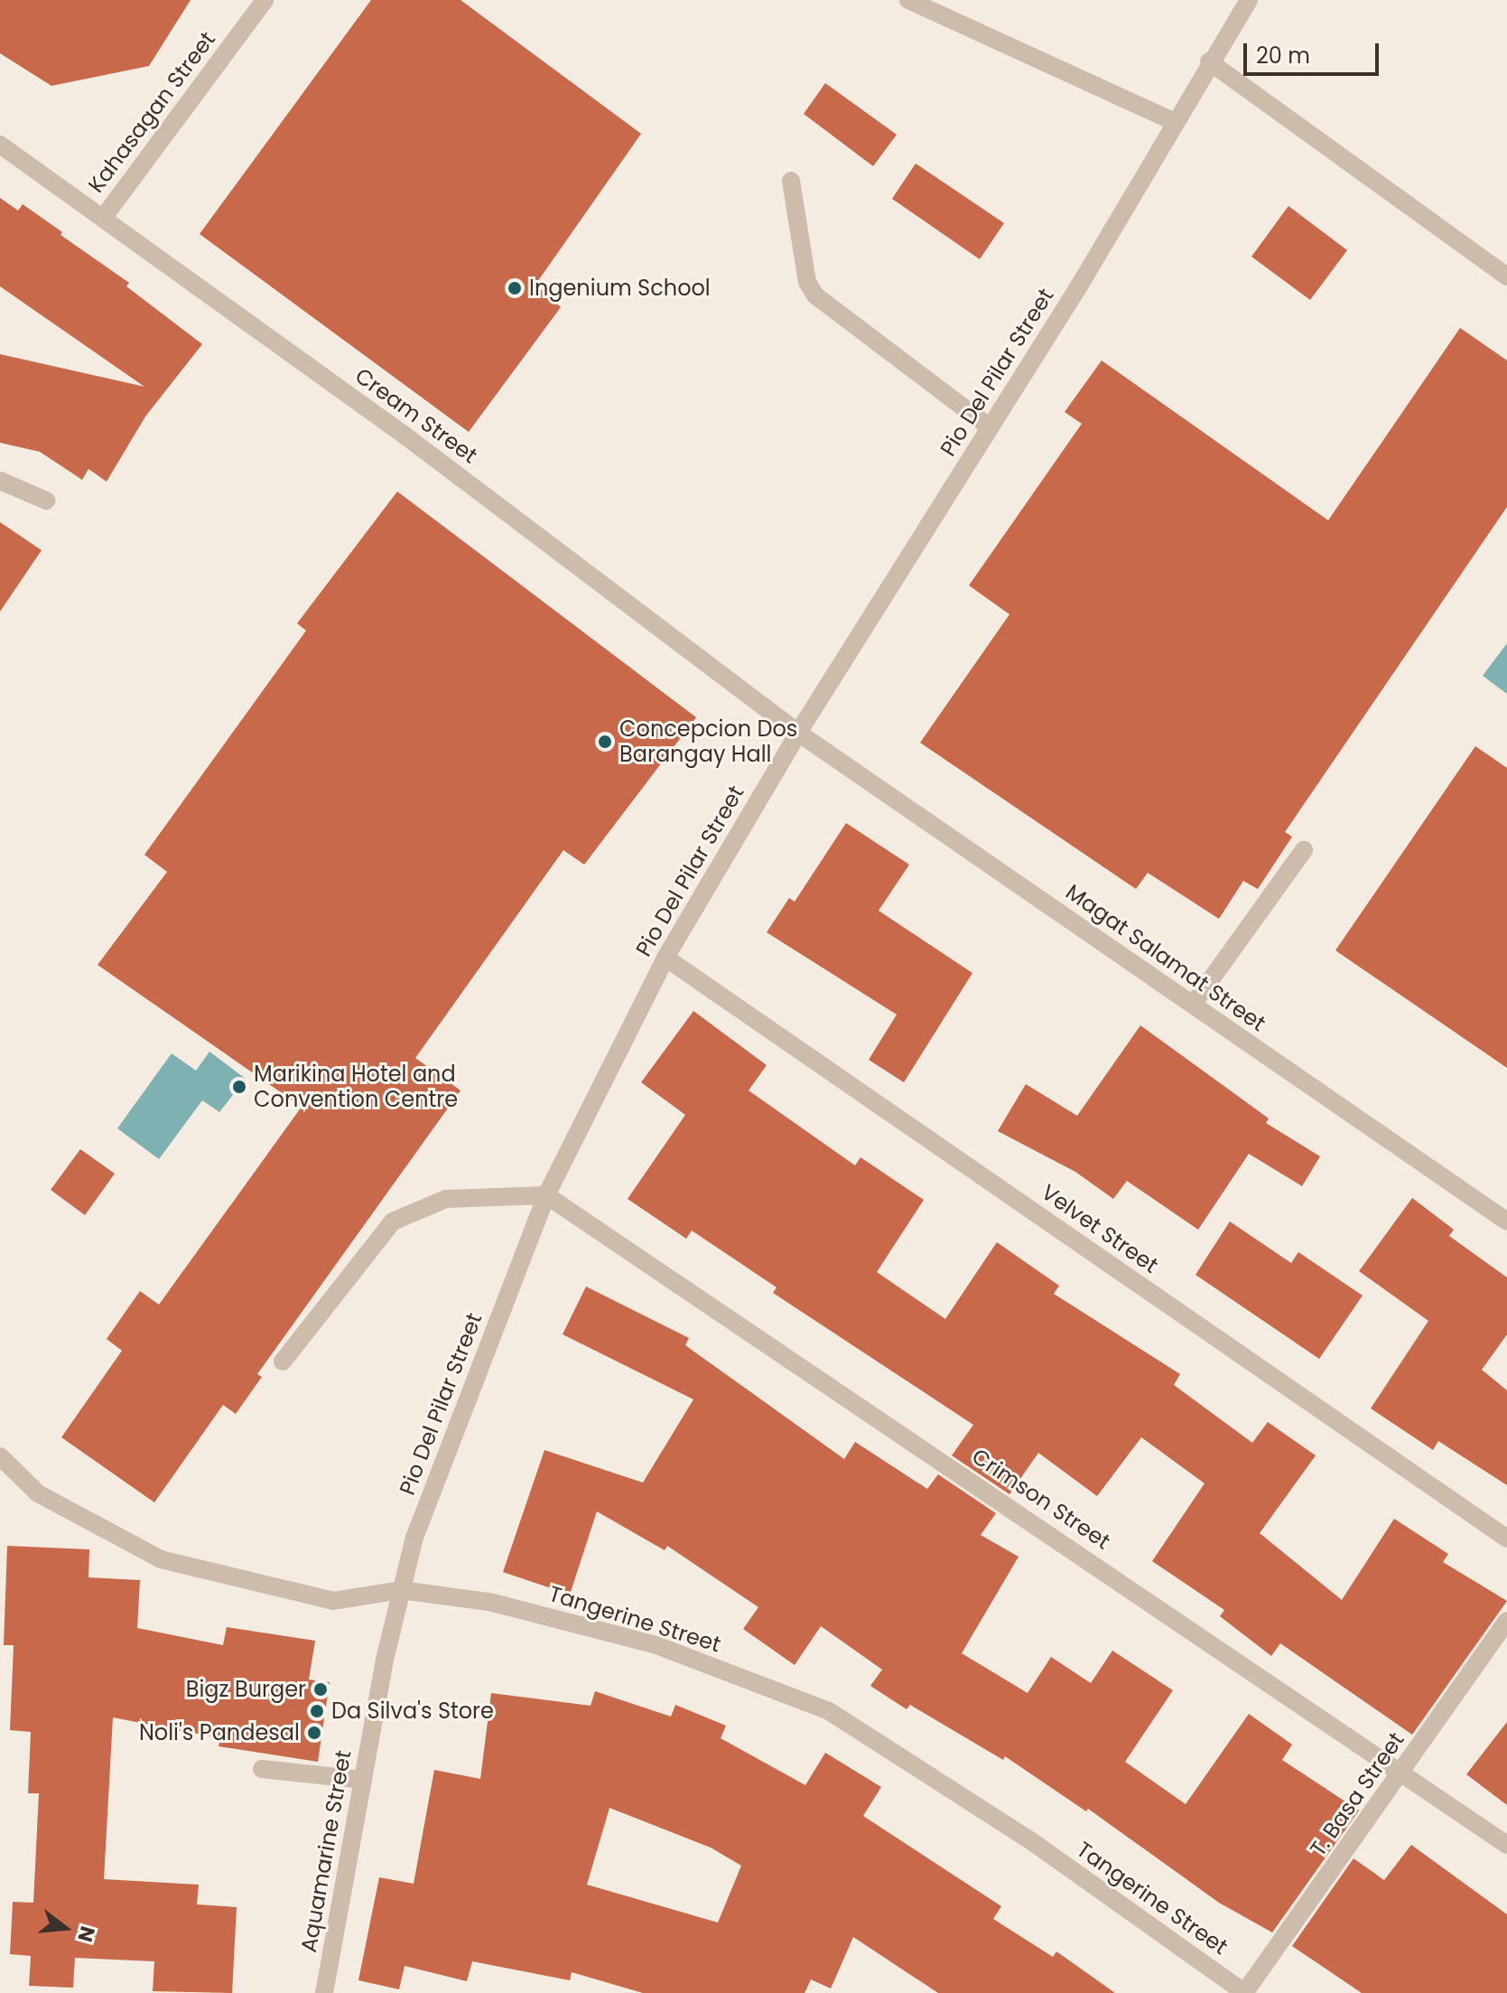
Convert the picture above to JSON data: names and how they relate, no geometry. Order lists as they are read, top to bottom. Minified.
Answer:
{"streets":{"street":["Kahasagan Street","Pio Del Pilar Street","Cream Street","Magat Salamat Street","Velvet Street","Crimson Street","Tangerine Street","T. Basa Street","Aquamarine Street"]},"crossings":[["Kahasagan Street","Cream Street"],["Pio Del Pilar Street","Cream Street"],["Pio Del Pilar Street","Magat Salamat Street"],["Pio Del Pilar Street","Velvet Street"],["Pio Del Pilar Street","Crimson Street"],["Pio Del Pilar Street","Tangerine Street"],["Pio Del Pilar Street","Aquamarine Street"],["Cream Street","Magat Salamat Street"],["Crimson Street","T. Basa Street"],["Tangerine Street","T. Basa Street"],["Tangerine Street","Aquamarine Street"]],"places":["Ingenium School","Concepcion Dos Barangay Hall","Marikina Hotel and Convention Centre","Bigz Burger","Da Silva's Store","Noli's Pandesal"],"scale_bar":"20 m","north":"right"}
